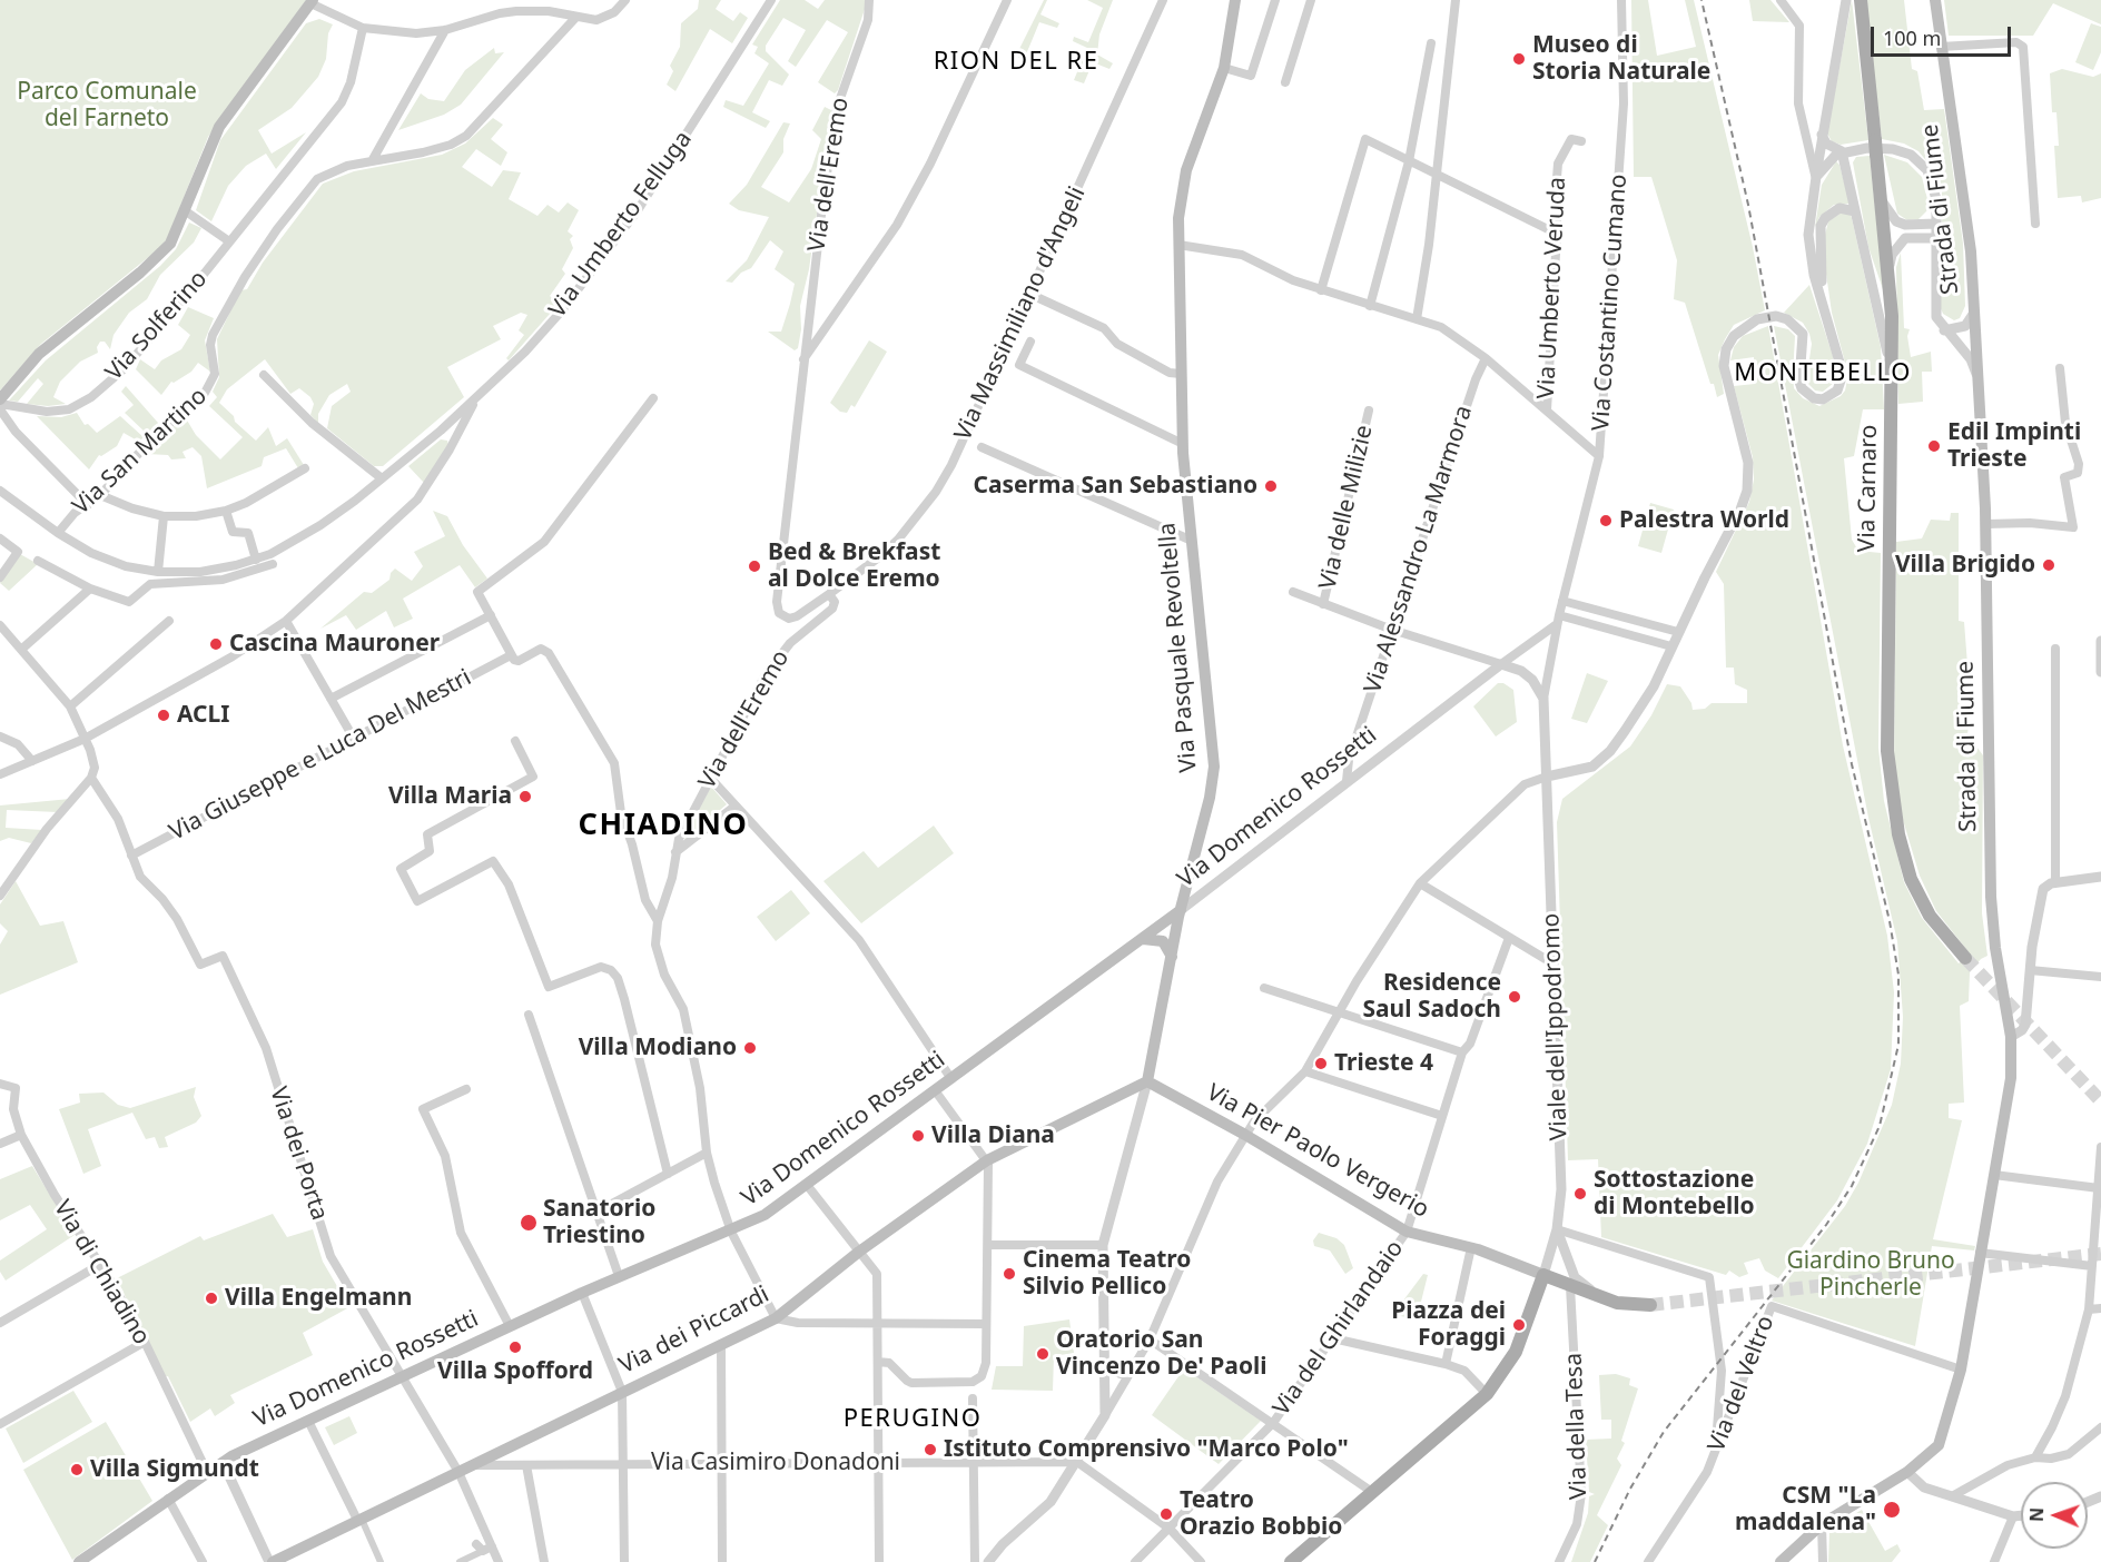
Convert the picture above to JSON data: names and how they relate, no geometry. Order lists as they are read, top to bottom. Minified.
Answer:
{"streets":{"main road":["Strada di Fiume","Via Carnaro","Via Pasquale Revoltella","Via Domenico Rossetti","Via Pier Paolo Vergerio","Via dei Piccardi"],"street":["Via dell'Eremo","Via Umberto Felluga","Via Umberto Veruda","Via Costantino Cumano","Via Massimiliano d'Angeli","Via Solferino","Via San Martino","Via delle Milizie","Via Alessandro La Marmora","Via Giuseppe e Luca Del Mestri","Viale dell'Ippodromo","Via dei Porta","Via di Chiadino","Via del Ghirlandaio","Via del Veltro","Via della Tesa","Via Casimiro Donadoni"]},"crossings":[["Via dell'Eremo","Via Massimiliano d'Angeli"],["Via dell'Eremo","Via Giuseppe e Luca Del Mestri"],["Via dell'Eremo","Via Domenico Rossetti"],["Via dell'Eremo","Via dei Piccardi"],["Strada di Fiume","Via del Veltro"],["Via Umberto Felluga","Via San Martino"],["Via Costantino Cumano","Viale dell'Ippodromo"],["Via delle Milizie","Via Alessandro La Marmora"],["Via delle Milizie","Via Domenico Rossetti"],["Via Alessandro La Marmora","Via Domenico Rossetti"],["Via Pasquale Revoltella","Via Domenico Rossetti"],["Via Pasquale Revoltella","Via Pier Paolo Vergerio"],["Via Pasquale Revoltella","Via dei Piccardi"],["Via Giuseppe e Luca Del Mestri","Via dei Porta"],["Via Domenico Rossetti","Via dei Porta"],["Via Domenico Rossetti","Via di Chiadino"],["Via Pier Paolo Vergerio","Via del Ghirlandaio"],["Via Pier Paolo Vergerio","Via dei Piccardi"],["Via dei Porta","Via dei Piccardi"],["Via dei Piccardi","Via Casimiro Donadoni"]],"districts":["RION DEL RE","MONTEBELLO","CHIADINO","PERUGINO"],"parks":["Parco Comunale del Farneto","Giardino Bruno Pincherle"],"places":["Museo di Storia Naturale","Edil Impinti Trieste","Caserma San Sebastiano","Palestra World","Villa Brigido","Bed & Brekfast al Dolce Eremo","Cascina Mauroner","ACLI","Villa Maria","Residence Saul Sadoch","Villa Modiano","Trieste 4","Villa Diana","Sottostazione di Montebello","Sanatorio Triestino","Cinema Teatro Silvio Pellico","Villa Engelmann","Piazza dei Foraggi","Villa Spofford","Oratorio San Vincenzo De' Paoli","Istituto Comprensivo \"Marco Polo\"","Villa Sigmundt","CSM \"La maddalena\"","Teatro Orazio Bobbio"],"scale_bar":"100 m","north":"left"}
